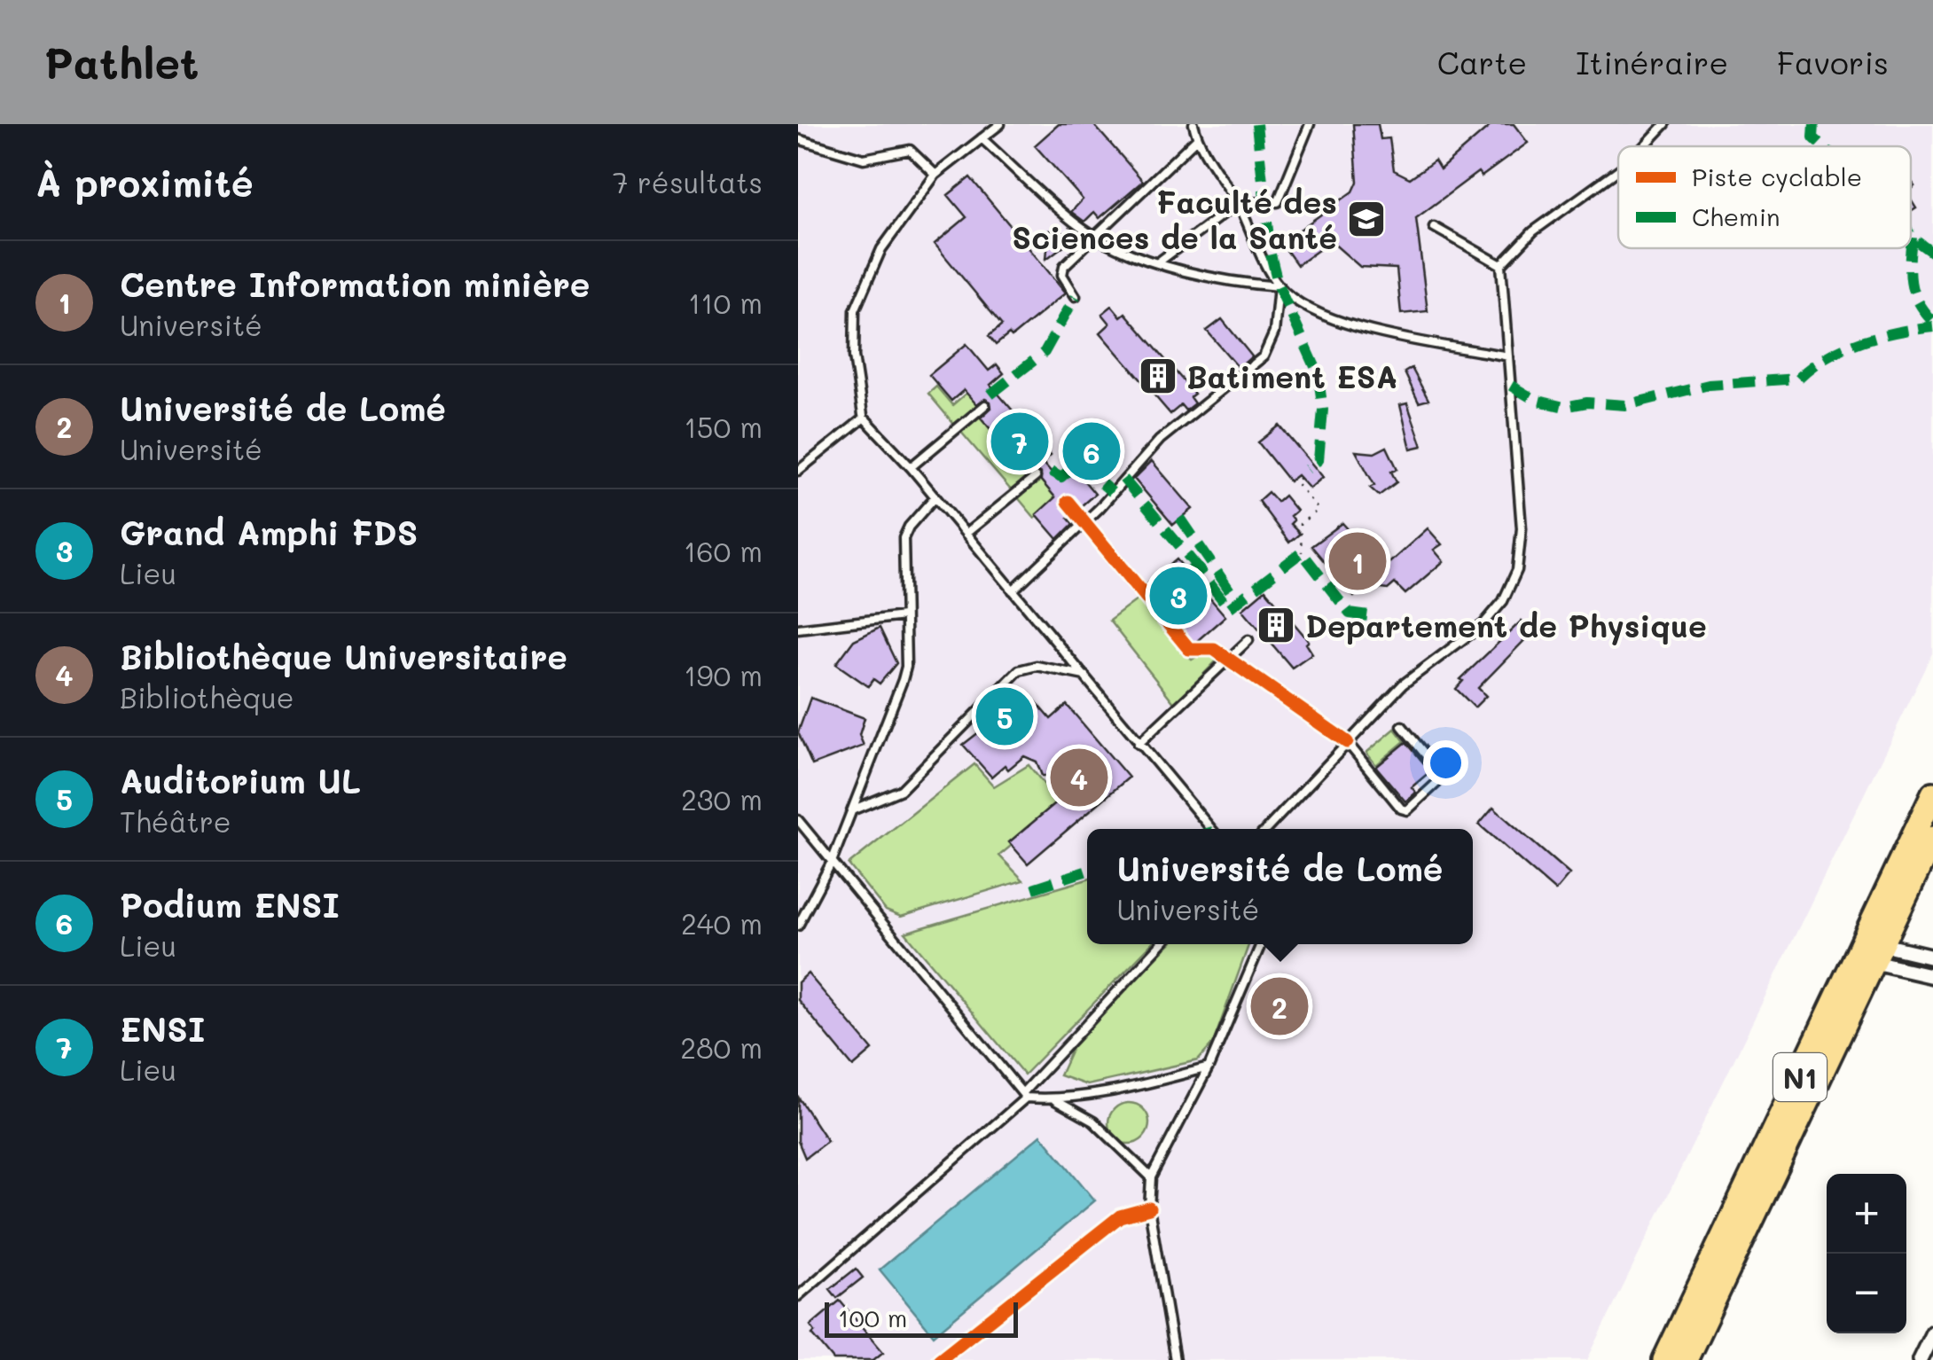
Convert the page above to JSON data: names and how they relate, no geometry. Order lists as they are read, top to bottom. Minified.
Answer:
{"streets":{"highway":["N1"]},"places":{"school or university":["Faculté des Sciences de la Santé"],"building":["Batiment ESA","Departement de Physique"]},"legend":["Piste cyclable","Chemin"],"scale_bar":"100 m","page":{"header":"Pathlet","nav":["Carte","Itinéraire","Favoris"],"heading":["À proximité","7 résultats"],"list":[{"mark":"1","name":"Centre Information minière","note":"Université","value":"110 m"},{"mark":"2","name":"Université de Lomé","note":"Université","value":"150 m"},{"mark":"3","name":"Grand Amphi FDS","note":"Lieu","value":"160 m"},{"mark":"4","name":"Bibliothèque Universitaire","note":"Bibliothèque","value":"190 m"},{"mark":"5","name":"Auditorium UL","note":"Théâtre","value":"230 m"},{"mark":"6","name":"Podium ENSI","note":"Lieu","value":"240 m"},{"mark":"7","name":"ENSI","note":"Lieu","value":"280 m"}],"pins":["7","6","1","3","5","4","2"],"popup":["Université de Lomé","Université"],"map_buttons":["+","−"],"scale":"100 m"}}
